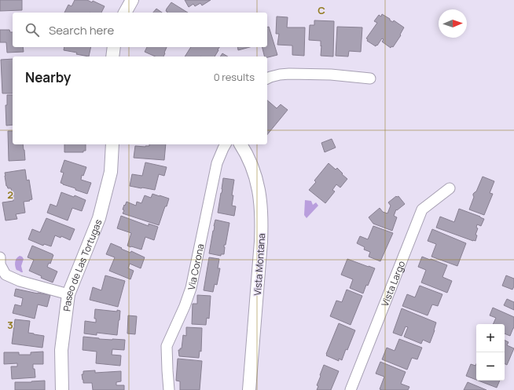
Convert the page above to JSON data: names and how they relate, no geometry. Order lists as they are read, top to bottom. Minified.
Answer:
{"streets":{"street":["Vista Montana","Paseo de Las Tortugas","Via Corona","Vista Largo"]},"north":"right","page":{"search":"Search here","heading":["Nearby","0 results"],"map_buttons":["+","−"]},"grid":{"columns":["C"],"rows":["2","3"]}}
